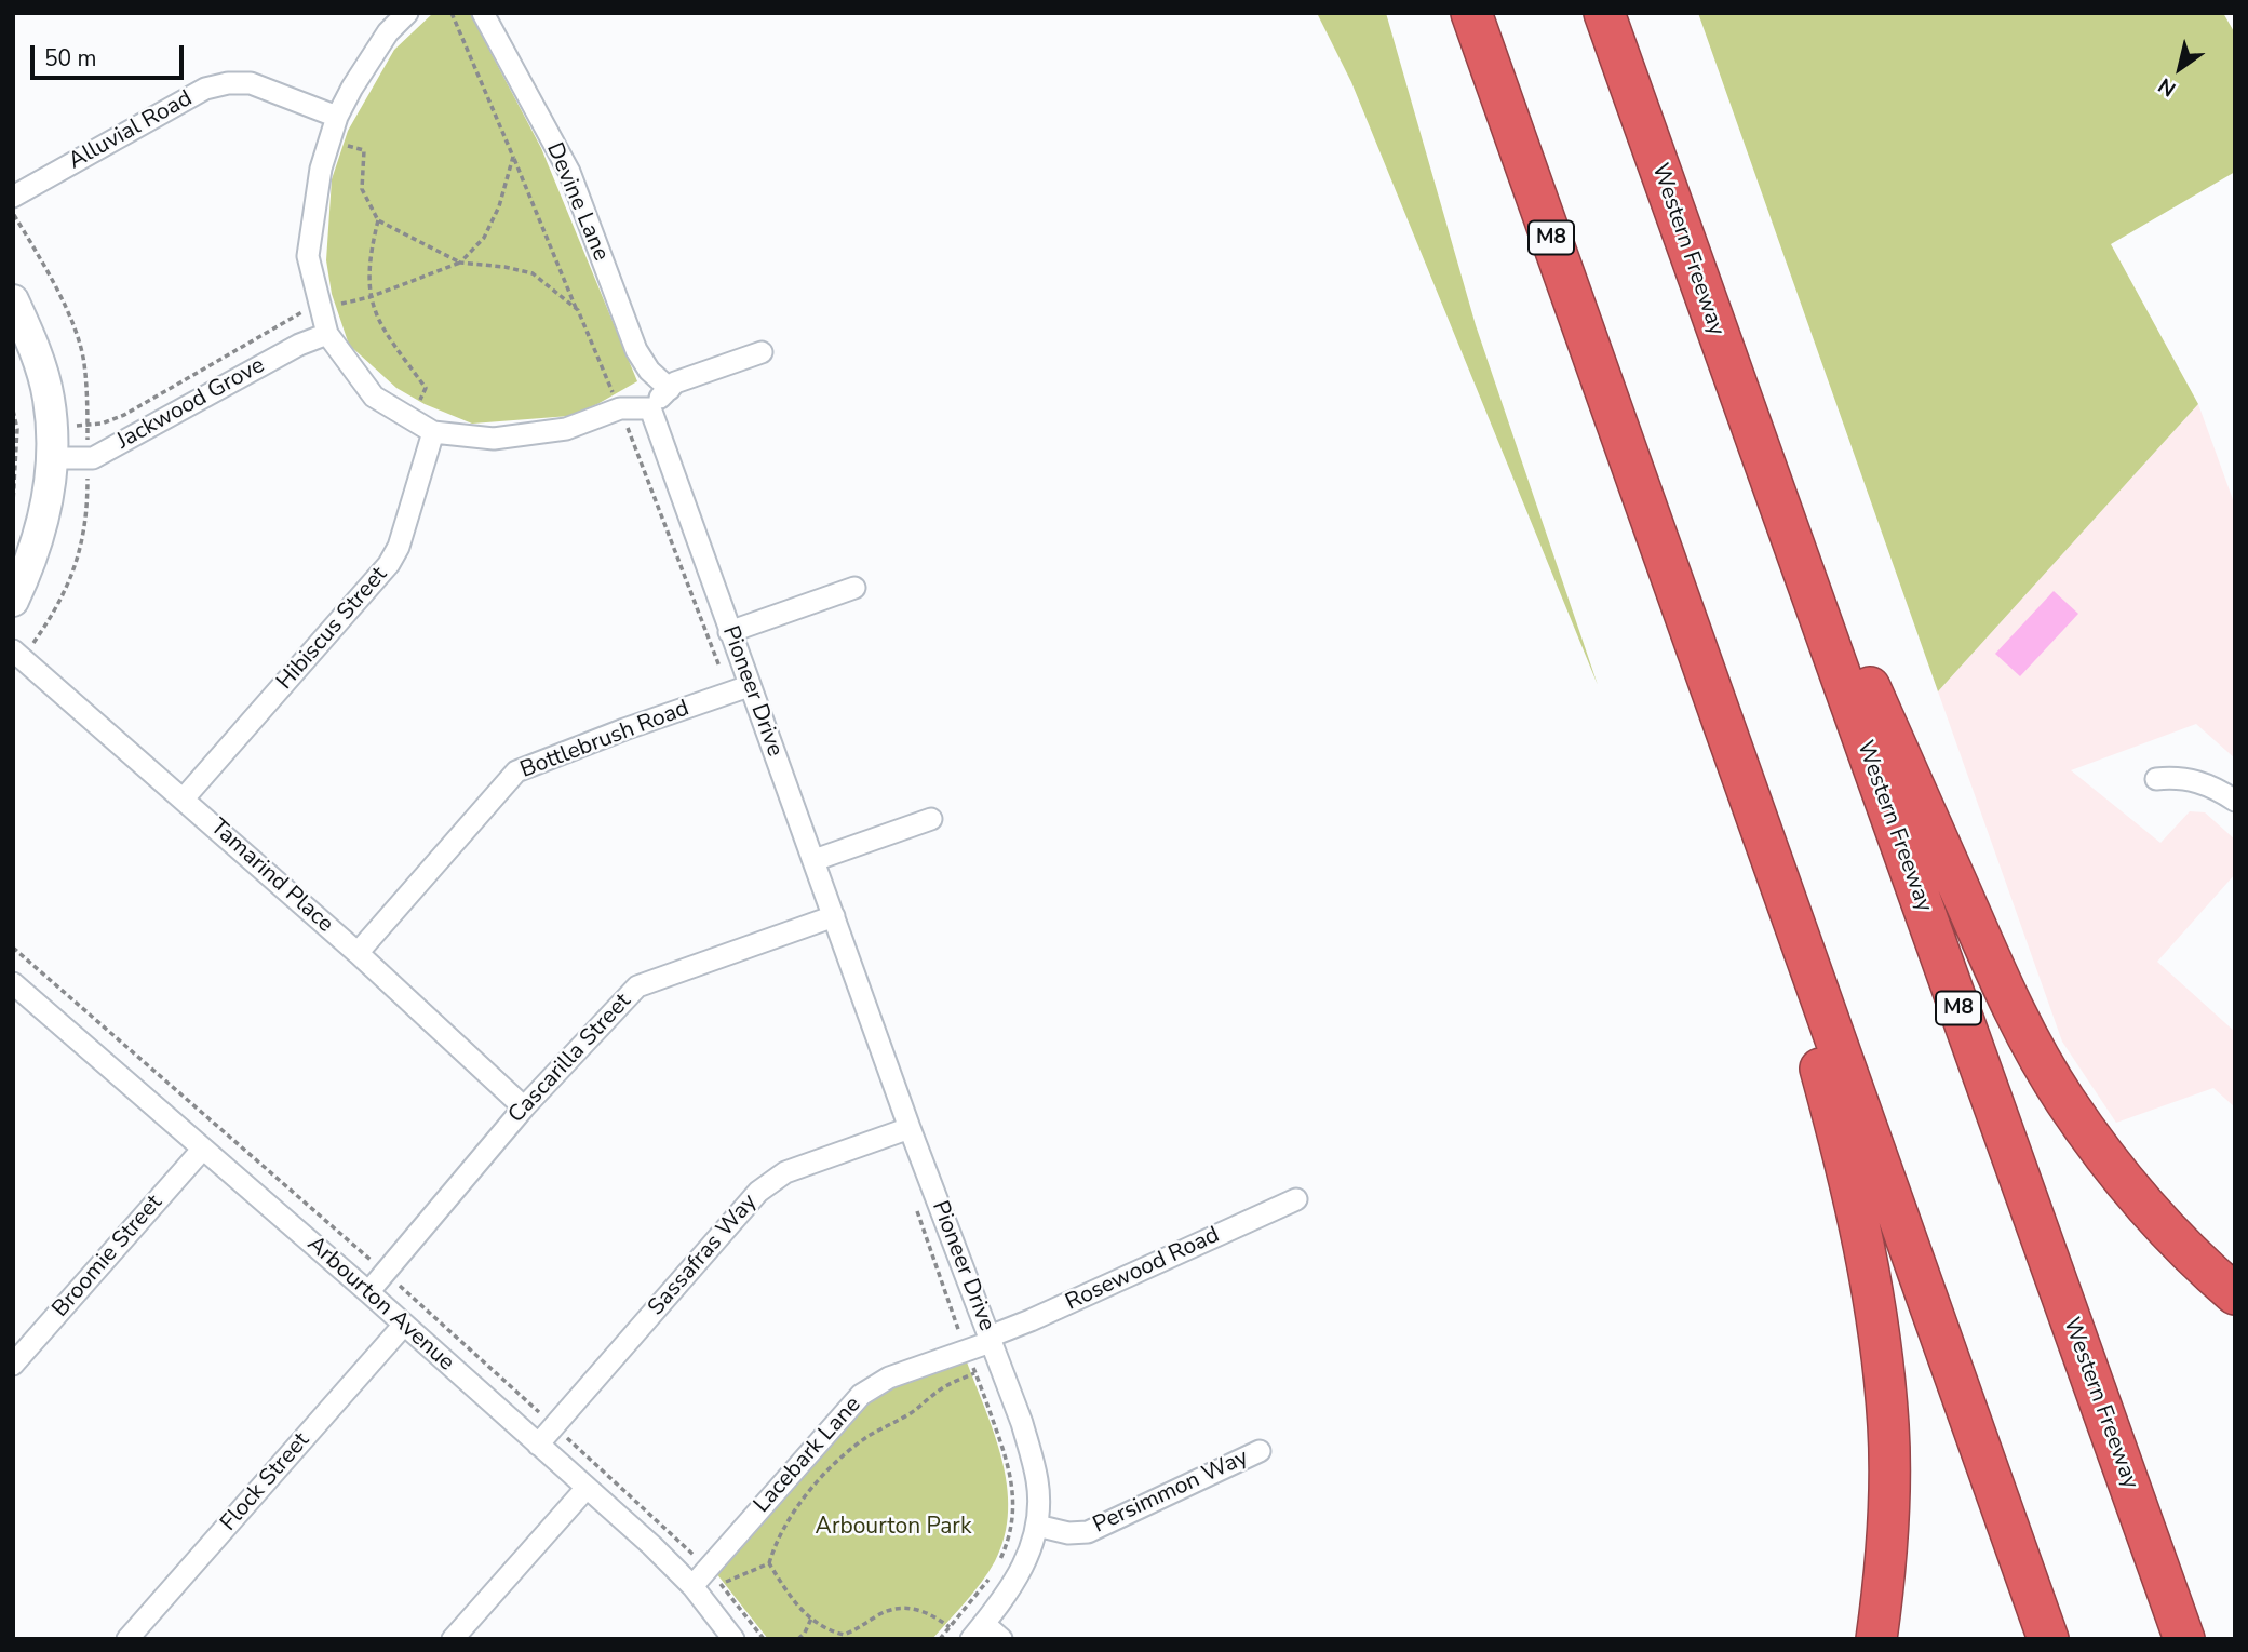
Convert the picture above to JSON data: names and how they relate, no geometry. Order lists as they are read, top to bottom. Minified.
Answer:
{"streets":{"highway":["M8","Western Freeway"],"street":["Alluvial Road","Devine Lane","Jackwood Grove","Hibiscus Street","Pioneer Drive","Bottlebrush Road","Tamarind Place","Cascarilla Street","Sassafras Way","Broomie Street","Rosewood Road","Arbourton Avenue","Lacebark Lane","Flock Street","Persimmon Way"]},"crossings":[["Hibiscus Street","Tamarind Place"],["Pioneer Drive","Bottlebrush Road"],["Pioneer Drive","Cascarilla Street"],["Pioneer Drive","Sassafras Way"],["Pioneer Drive","Rosewood Road"],["Pioneer Drive","Lacebark Lane"],["Pioneer Drive","Persimmon Way"],["Bottlebrush Road","Tamarind Place"],["Tamarind Place","Cascarilla Street"],["Cascarilla Street","Arbourton Avenue"],["Sassafras Way","Arbourton Avenue"],["Broomie Street","Arbourton Avenue"],["Rosewood Road","Lacebark Lane"],["Arbourton Avenue","Lacebark Lane"],["Arbourton Avenue","Flock Street"]],"parks":["Arbourton Park"],"scale_bar":"50 m","north":"bottom left"}
